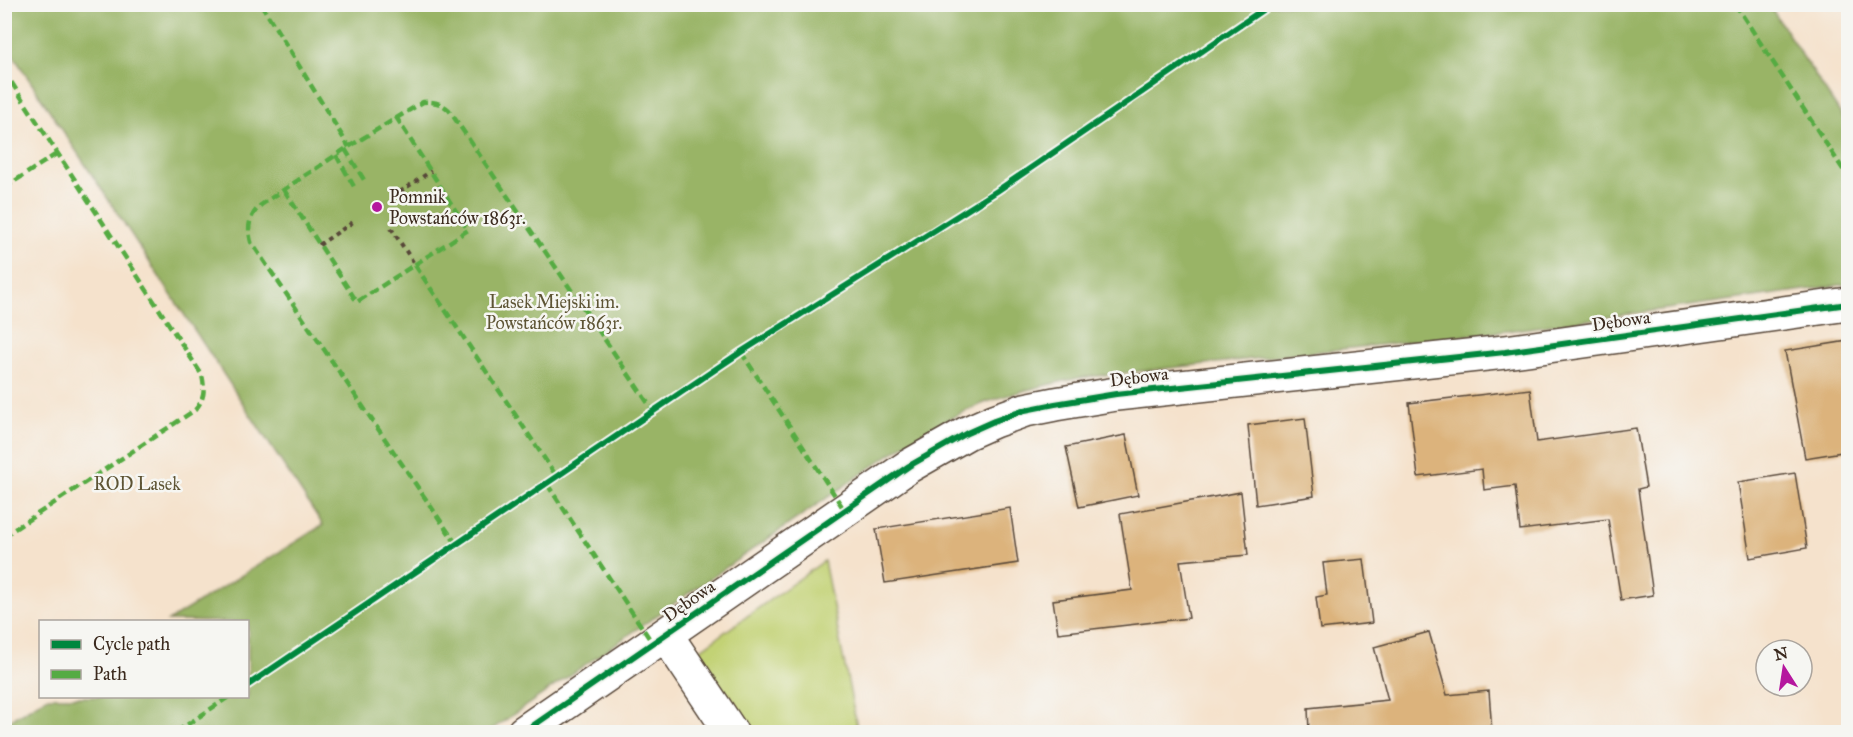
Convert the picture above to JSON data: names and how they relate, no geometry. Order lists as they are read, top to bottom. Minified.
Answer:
{"streets":{"street":["Dębowa"]},"parks":["Lasek Miejski im. Powstańców 1863r.","ROD Lasek"],"places":["Pomnik Powstańców 1863r."],"legend":["Cycle path","Path"],"north":"top"}
